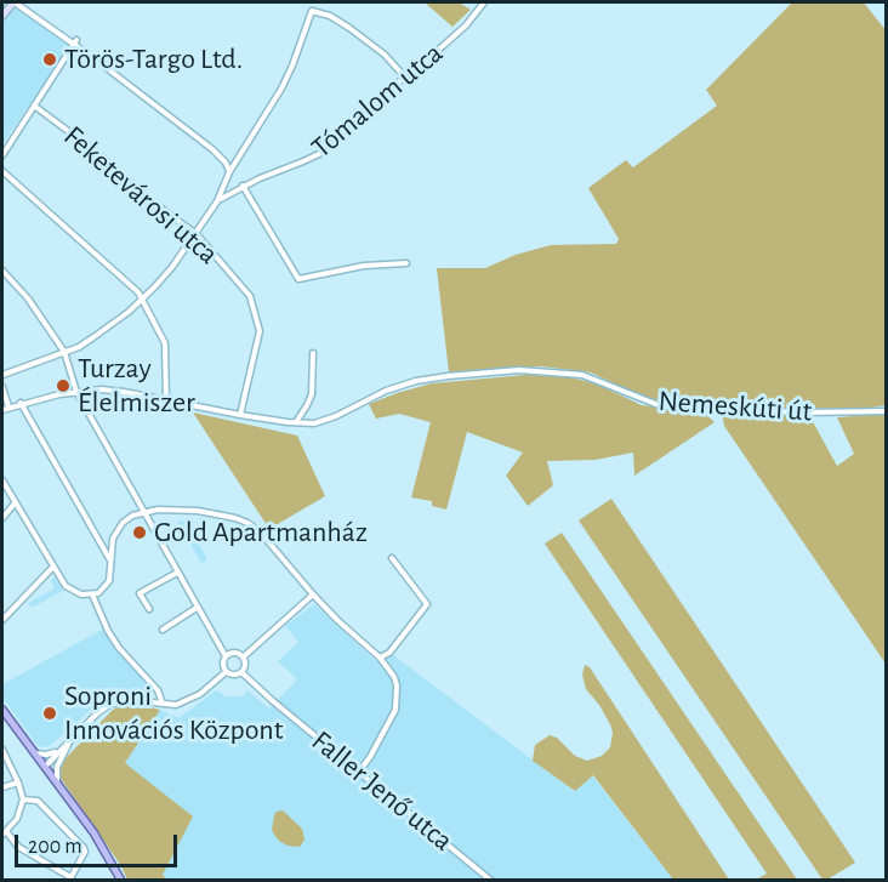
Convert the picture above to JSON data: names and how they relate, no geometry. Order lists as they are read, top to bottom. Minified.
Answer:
{"streets":{"street":["Tómalom utca","Feketevárosi utca","Nemeskúti út","Faller Jenő utca"]},"crossings":[["Tómalom utca","Feketevárosi utca"],["Feketevárosi utca","Nemeskúti út"]],"places":["Törös-Targo Ltd.","Turzay Élelmiszer","Gold Apartmanház","Soproni Innovációs Központ"],"scale_bar":"200 m"}
